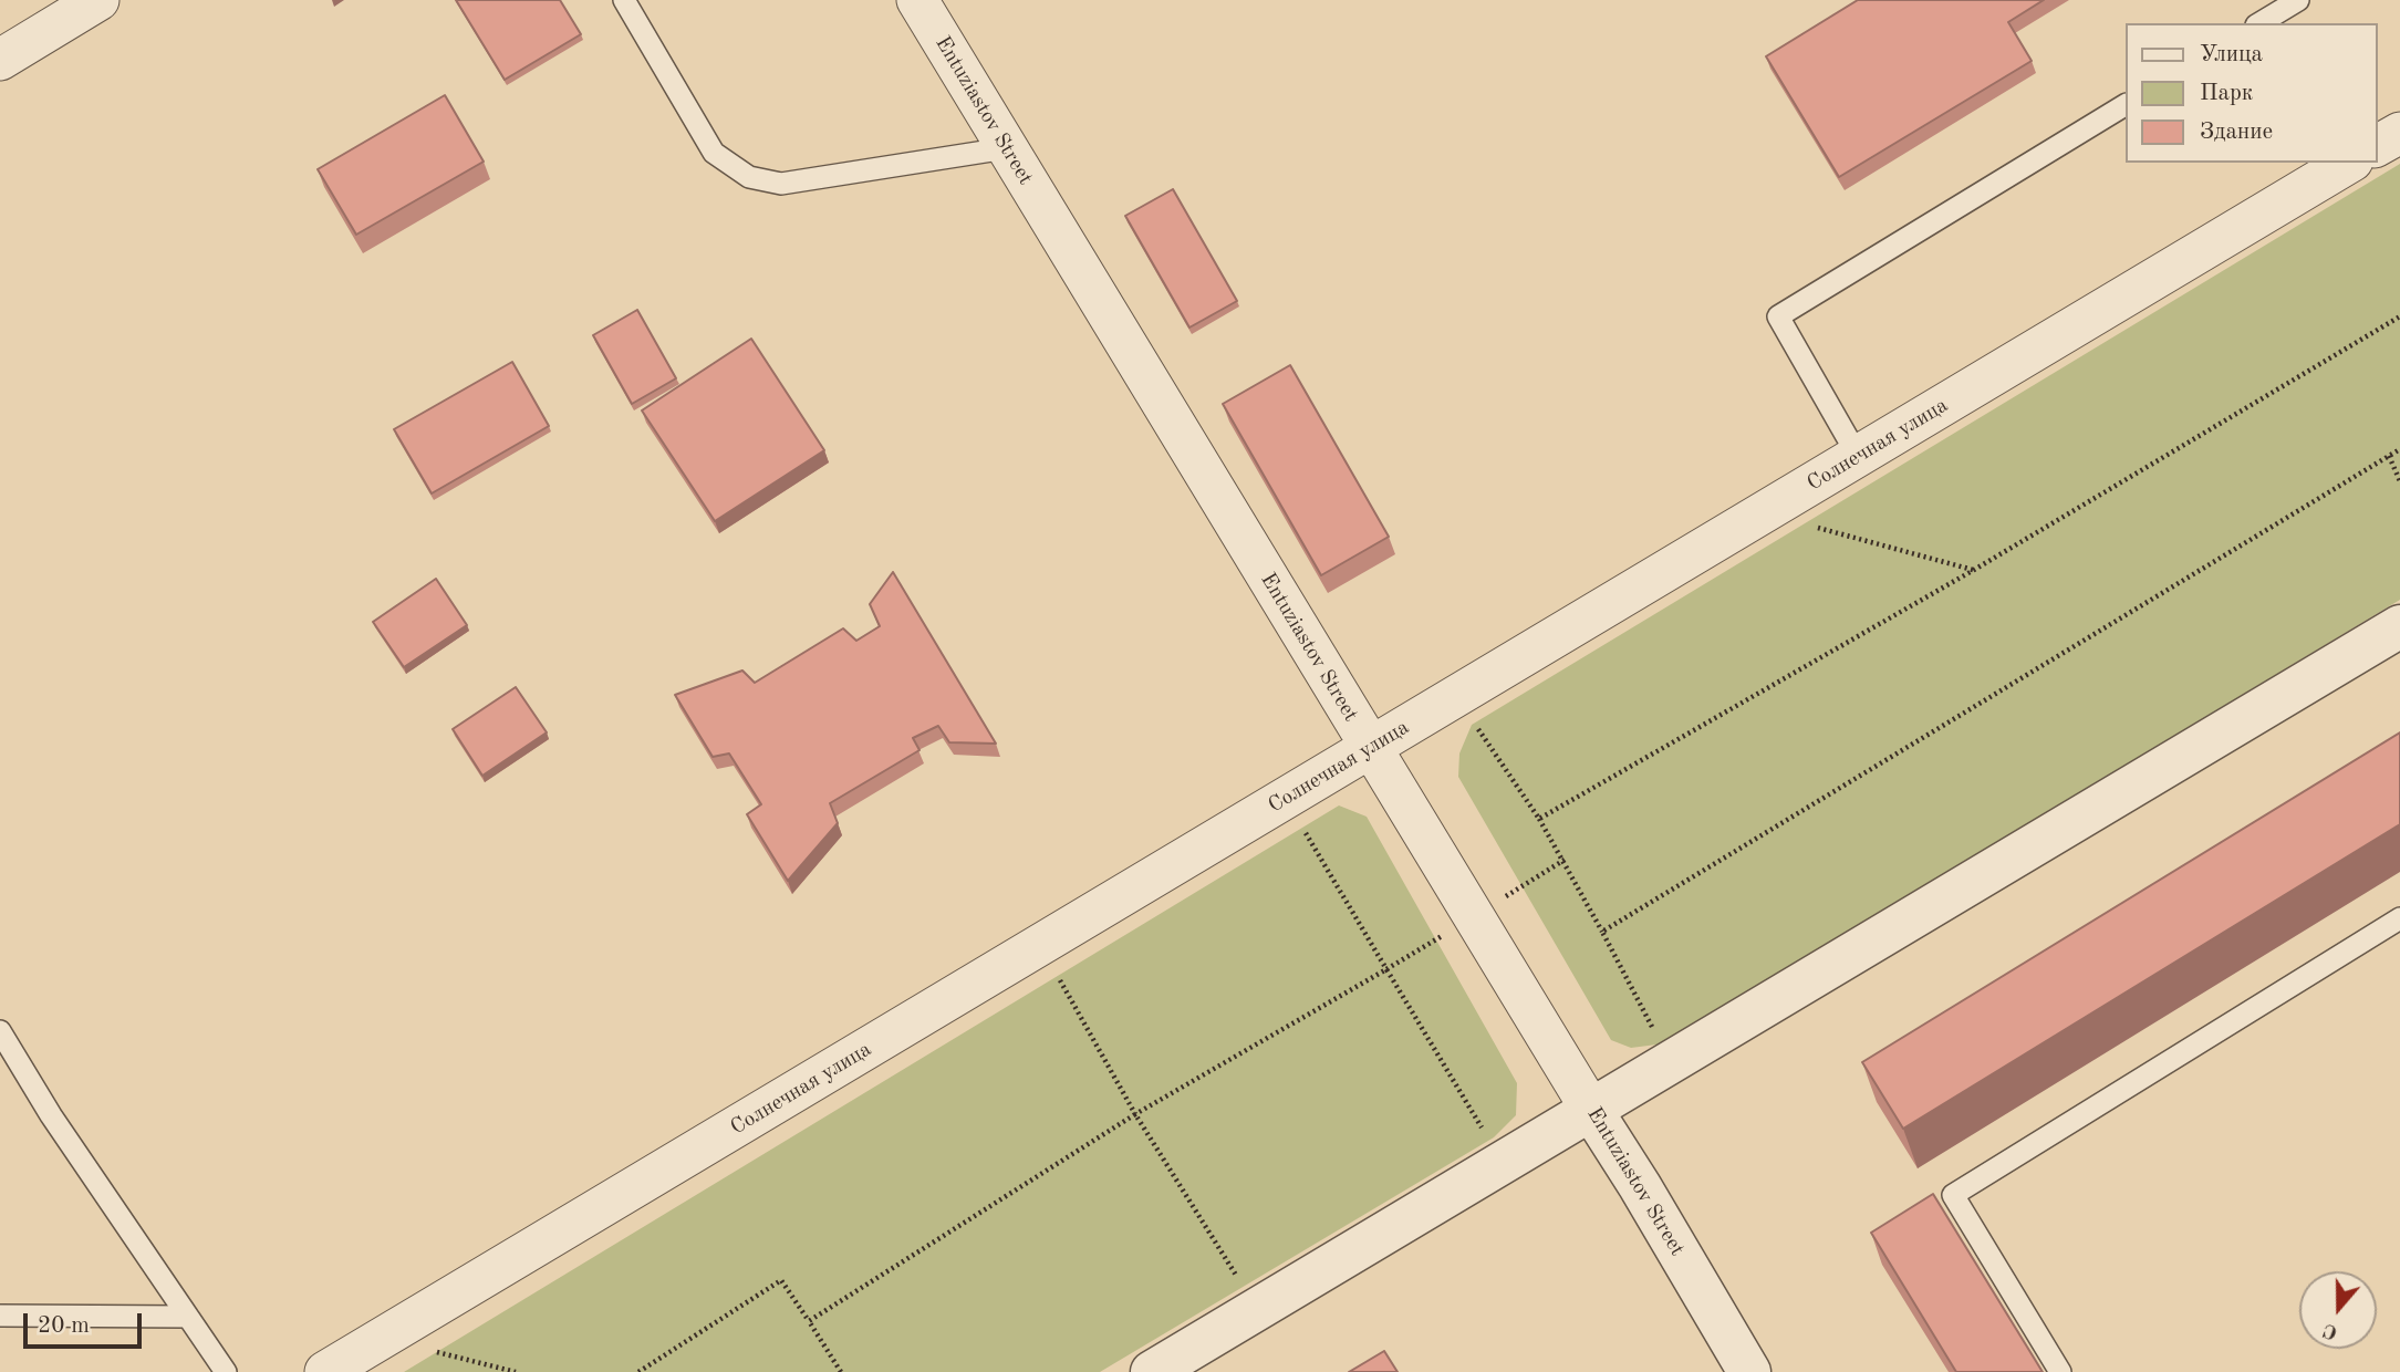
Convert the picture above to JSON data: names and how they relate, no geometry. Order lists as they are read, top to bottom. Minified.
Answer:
{"streets":{"street":["Entuziastov Street","Солнечная улица"]},"crossings":[["Entuziastov Street","Солнечная улица"]],"legend":["Улица","Парк","Здание"],"scale_bar":"20 m","north":"bottom"}
